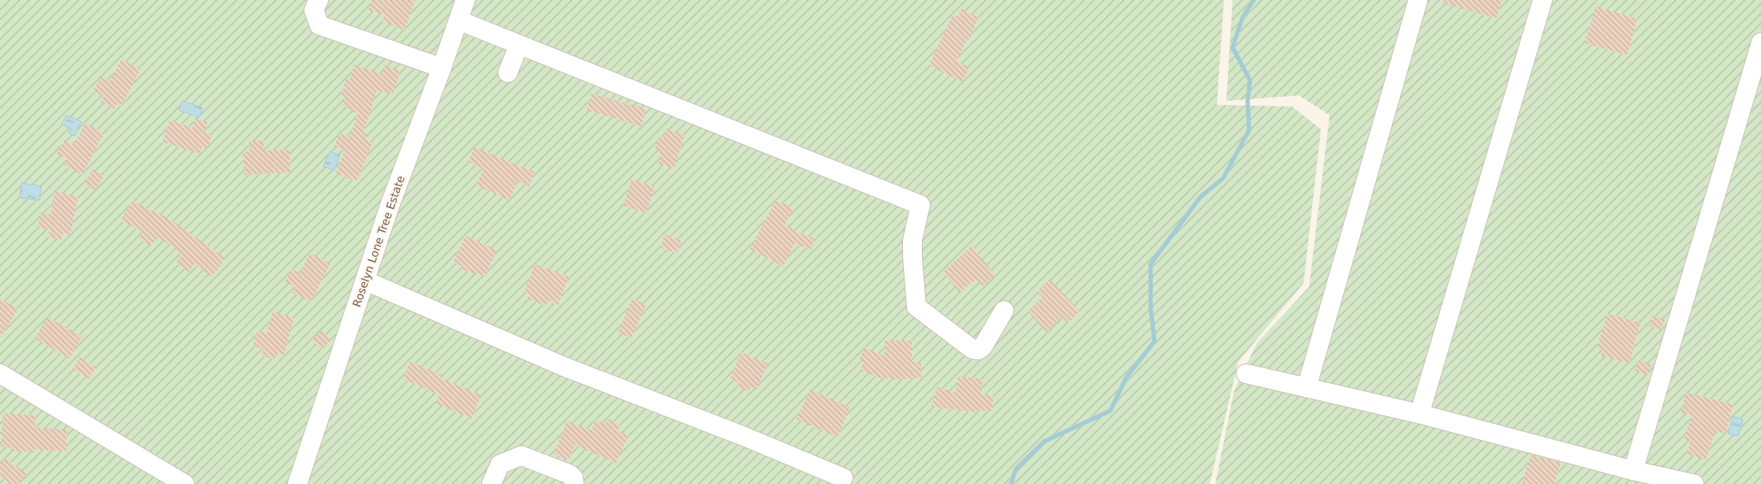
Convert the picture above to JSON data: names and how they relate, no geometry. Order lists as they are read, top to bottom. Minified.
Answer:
{"streets":{"street":["Roselyn Lone Tree Estate"]}}
